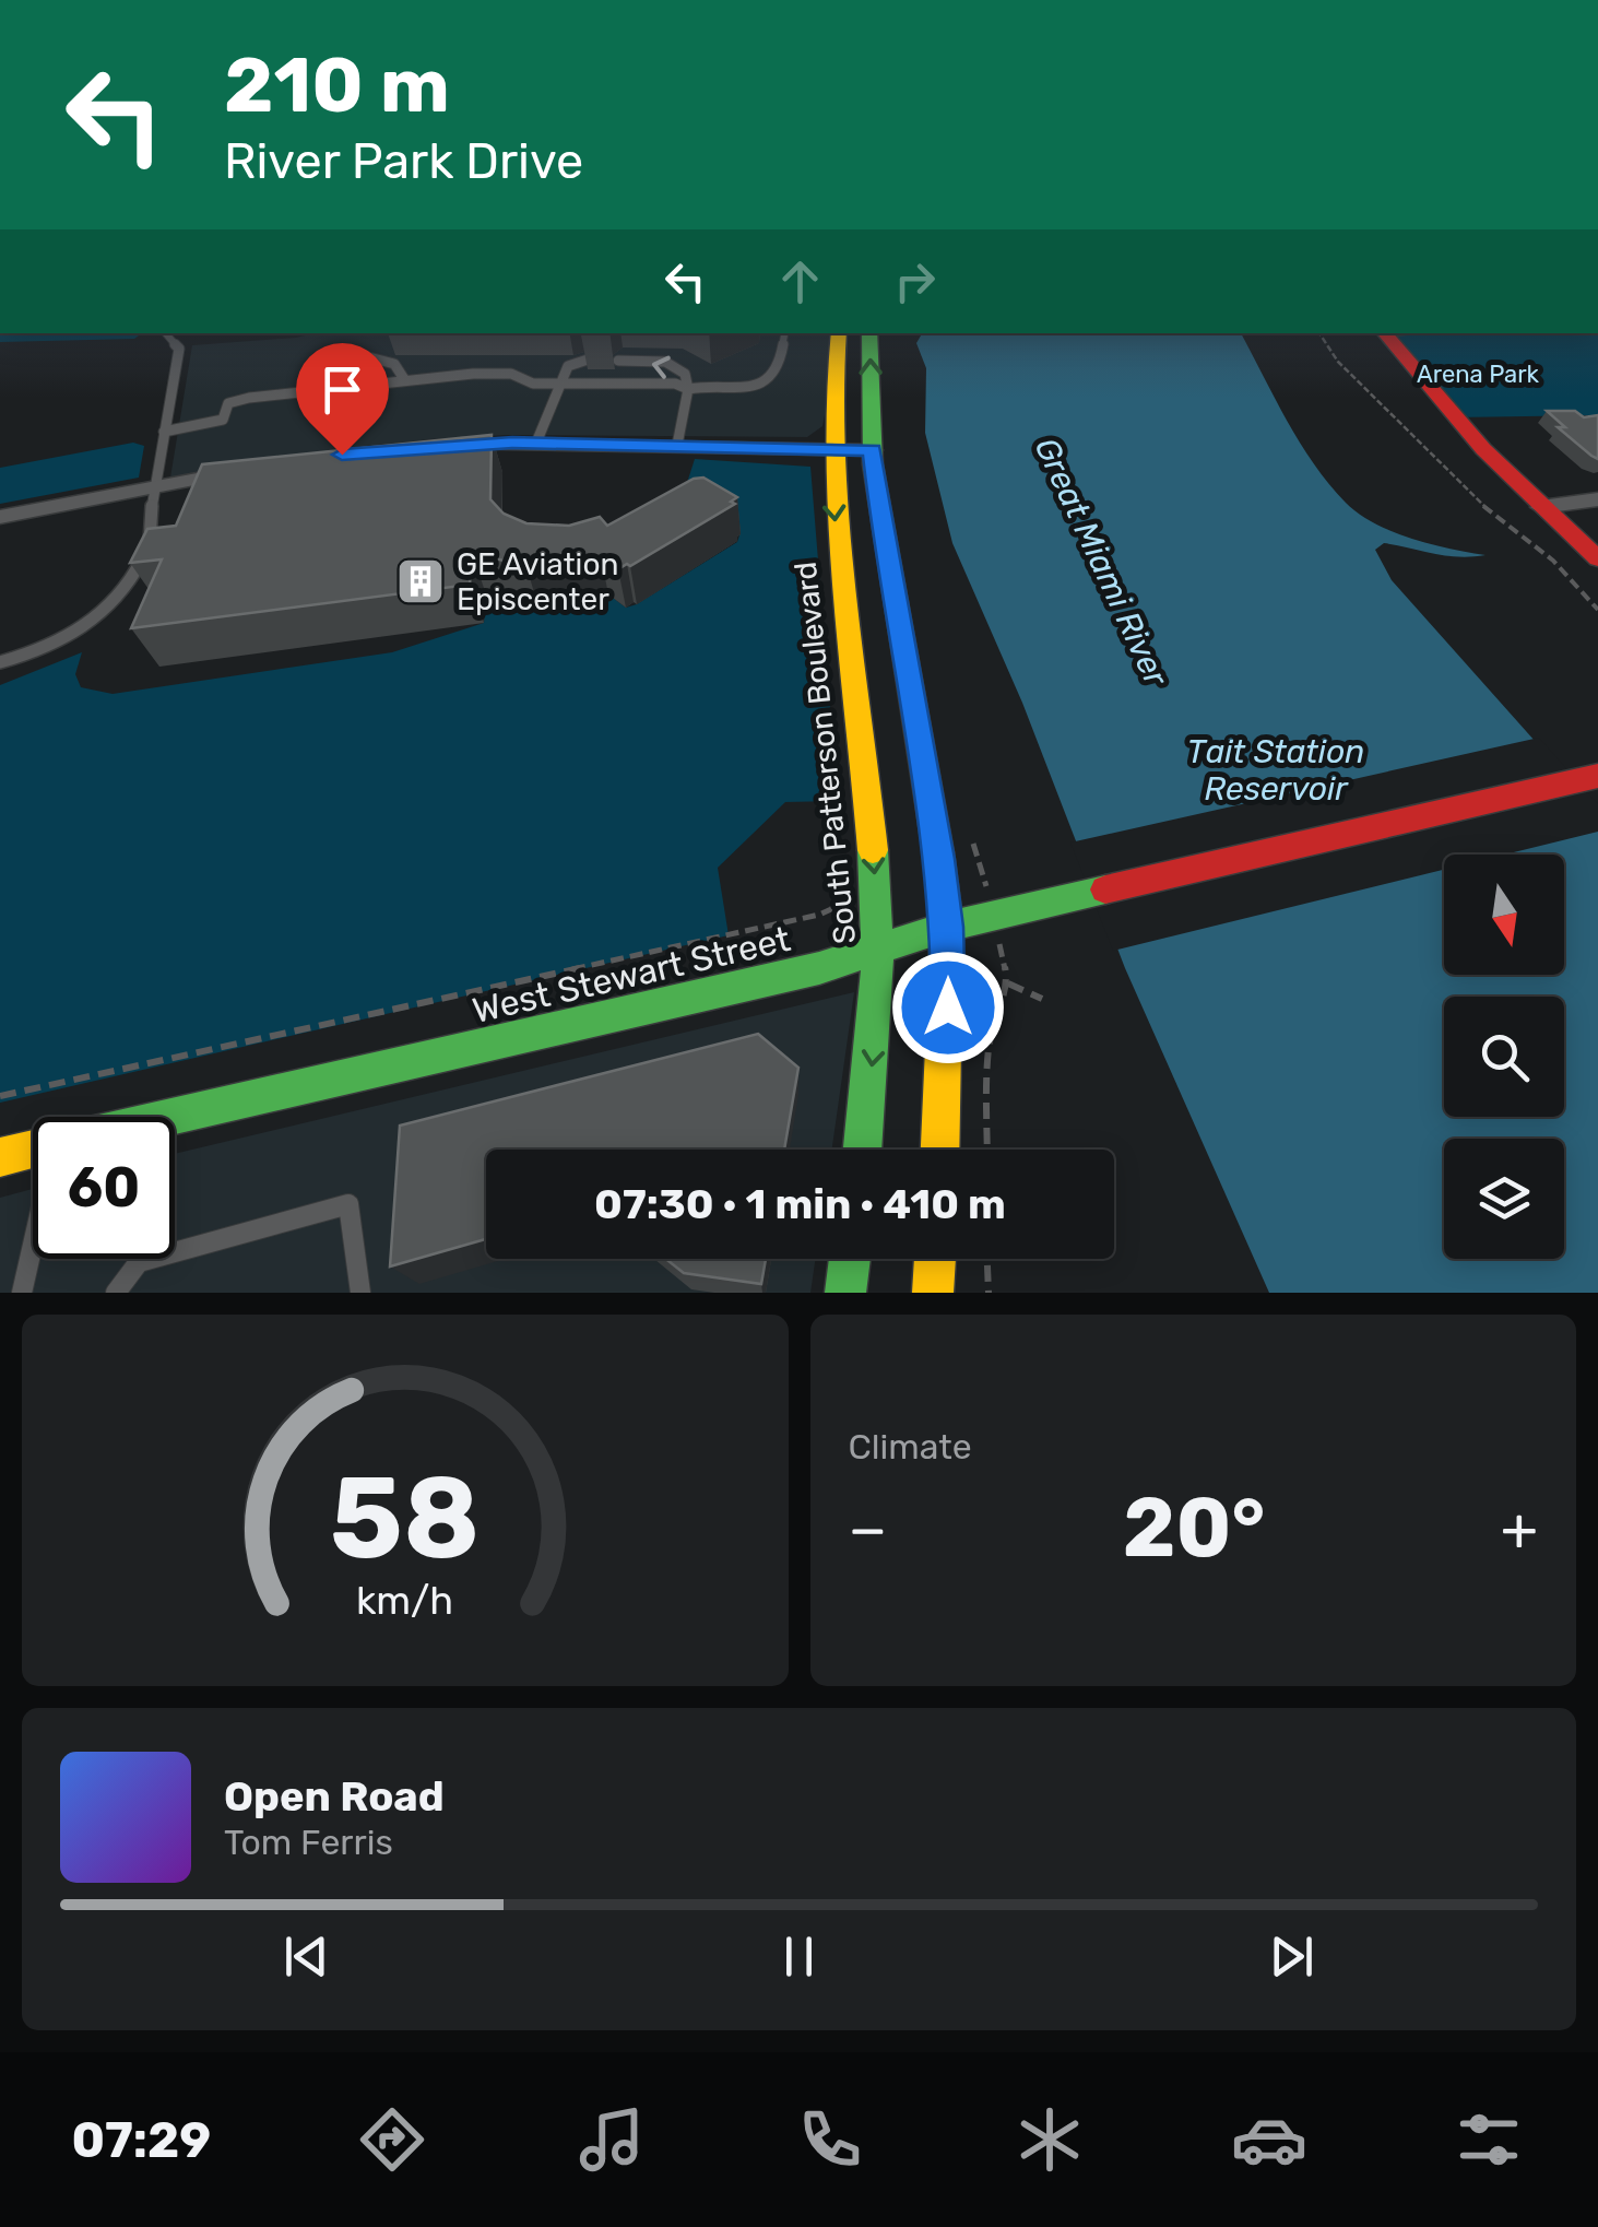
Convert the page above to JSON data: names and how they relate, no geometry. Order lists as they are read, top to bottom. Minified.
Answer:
{"streets":{"main road":["South Patterson Boulevard","West Stewart Street"]},"crossings":[["South Patterson Boulevard","West Stewart Street"]],"water":["Great Miami River","Tait Station Reservoir"],"parks":["Arena Park"],"places":{"building":["GE Aviation Episcenter"]},"north":"bottom","page":{"turn":["210 m","River Park Drive"],"limit":"60","trip":"07:30 · 1 min · 410 m","tile":"Climate","heat":["−","20°","+"],"song":["Open Road","Tom Ferris"],"tabs":"07:29","gauge":["58","km/h"]}}
